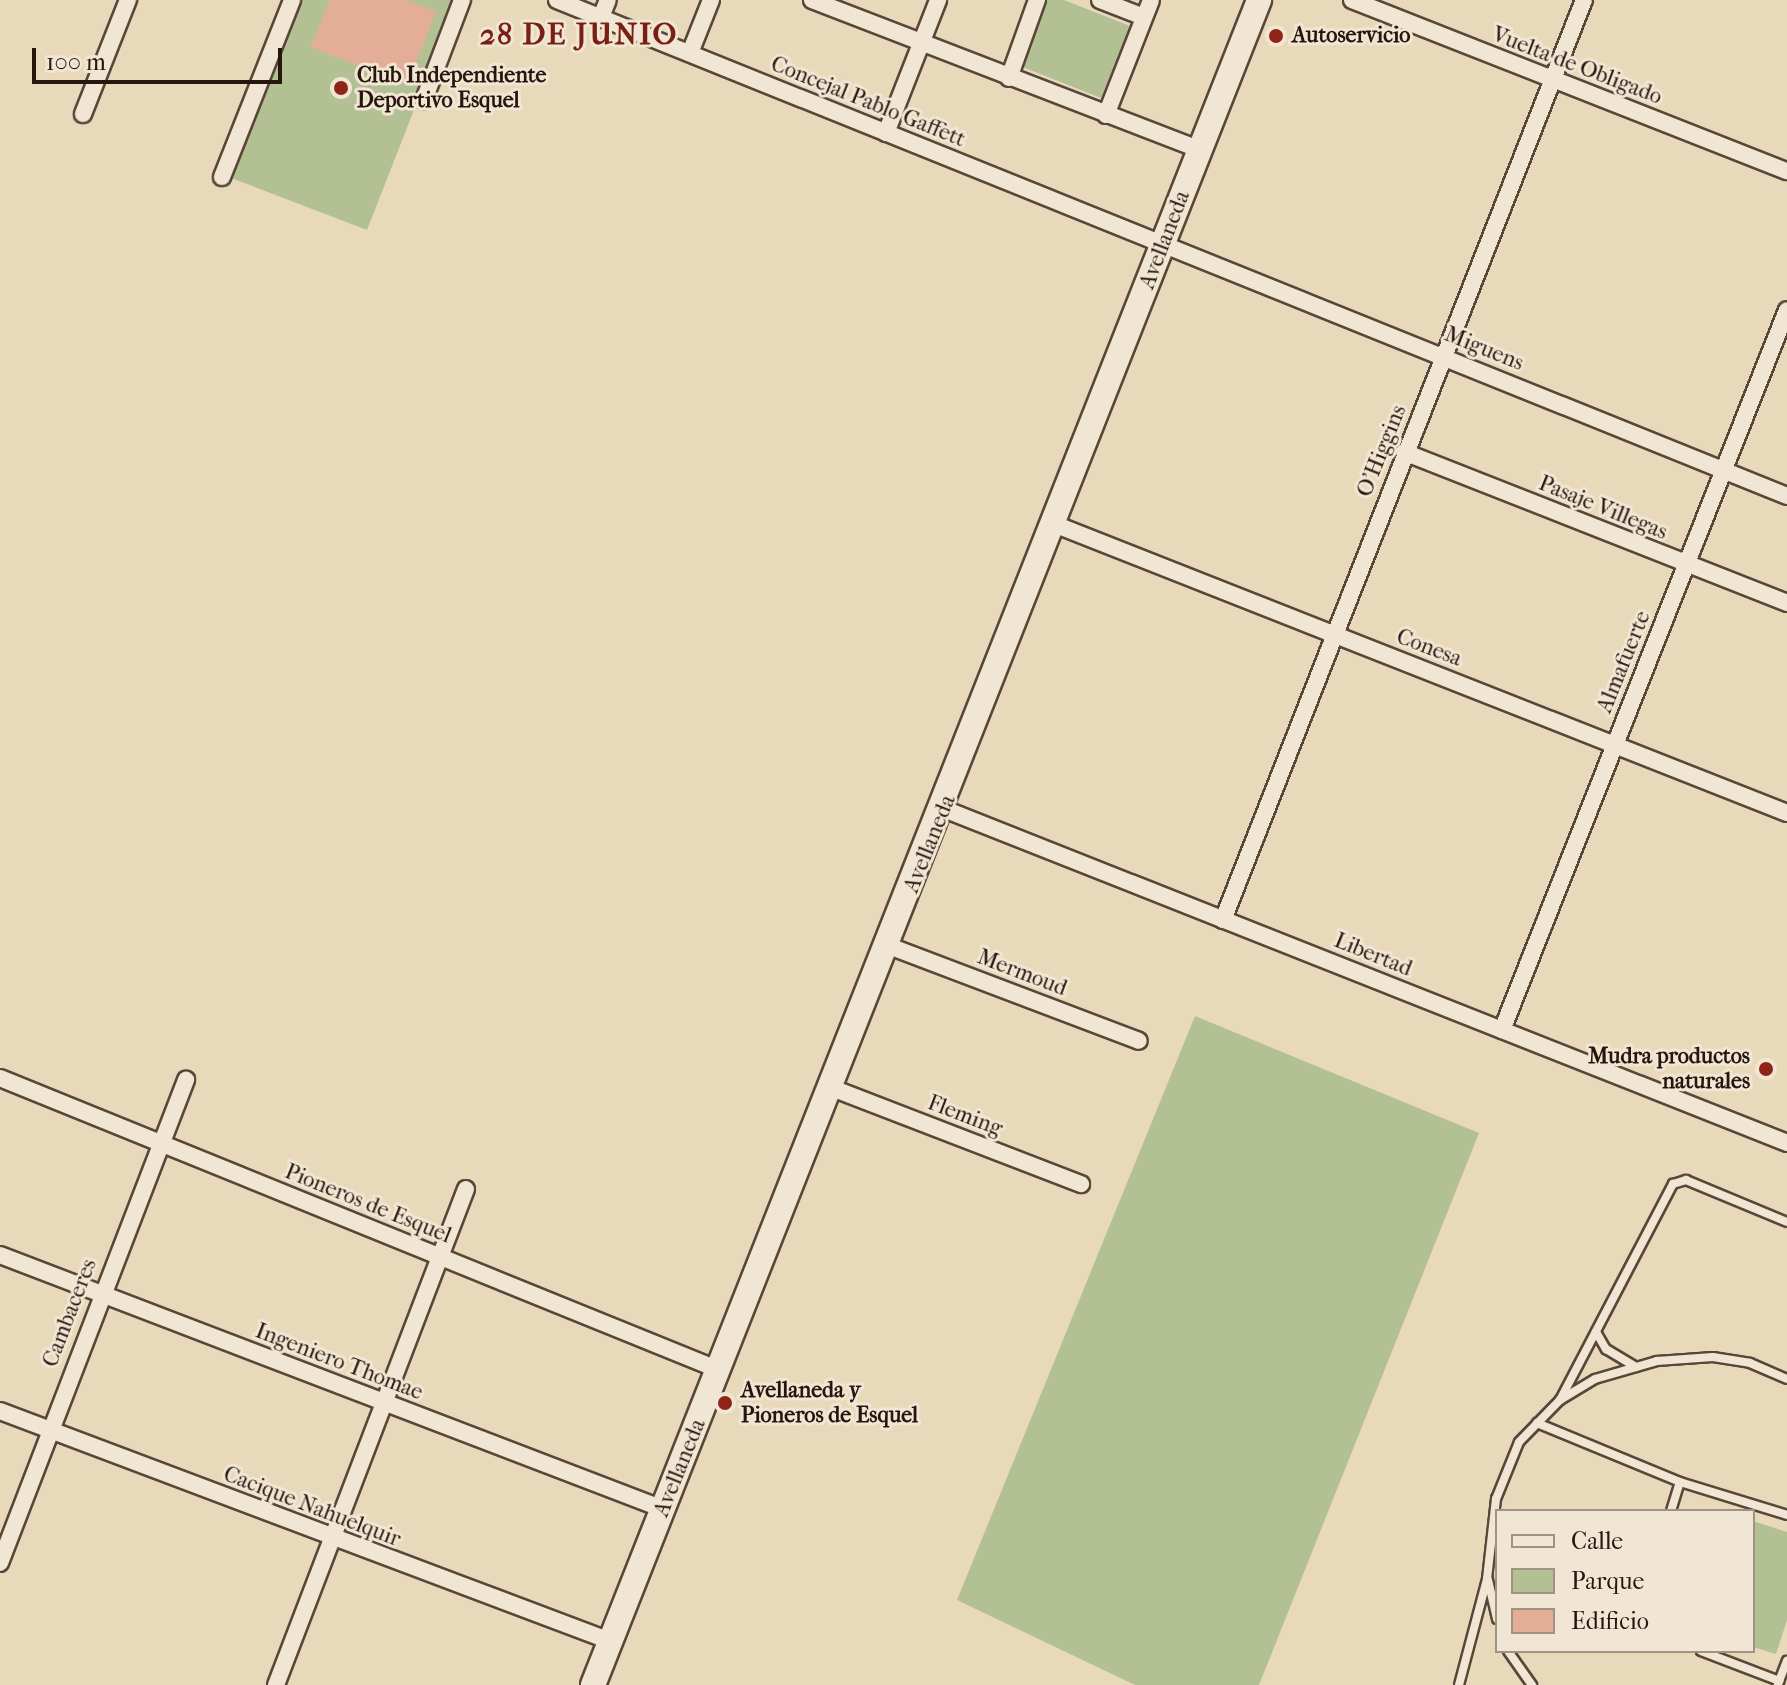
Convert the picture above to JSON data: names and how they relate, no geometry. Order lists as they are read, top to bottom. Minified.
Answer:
{"streets":{"street":["Vuelta de Obligado","Concejal Pablo Gaffett","Avellaneda","Miguens","O'Higgins","Pasaje Villegas","Conesa","Almafuerte","Libertad","Mermoud","Fleming","Pioneros de Esquel","Cambaceres","Ingeniero Thomae","Cacique Nahuelquir"]},"crossings":[["Vuelta de Obligado","O'Higgins"],["Concejal Pablo Gaffett","Avellaneda"],["Concejal Pablo Gaffett","Miguens"],["Avellaneda","Miguens"],["Avellaneda","Conesa"],["Avellaneda","Libertad"],["Avellaneda","Mermoud"],["Avellaneda","Fleming"],["Avellaneda","Pioneros de Esquel"],["Avellaneda","Ingeniero Thomae"],["Avellaneda","Cacique Nahuelquir"],["Miguens","O'Higgins"],["Miguens","Almafuerte"],["O'Higgins","Pasaje Villegas"],["O'Higgins","Conesa"],["O'Higgins","Libertad"],["Pasaje Villegas","Almafuerte"],["Conesa","Almafuerte"],["Almafuerte","Libertad"],["Pioneros de Esquel","Cambaceres"],["Cambaceres","Ingeniero Thomae"],["Cambaceres","Cacique Nahuelquir"]],"districts":["28 DE JUNIO"],"places":["Autoservicio","Club Independiente Deportivo Esquel","Mudra productos naturales","Avellaneda y Pioneros de Esquel"],"legend":["Calle","Parque","Edificio"],"scale_bar":"100 m"}
